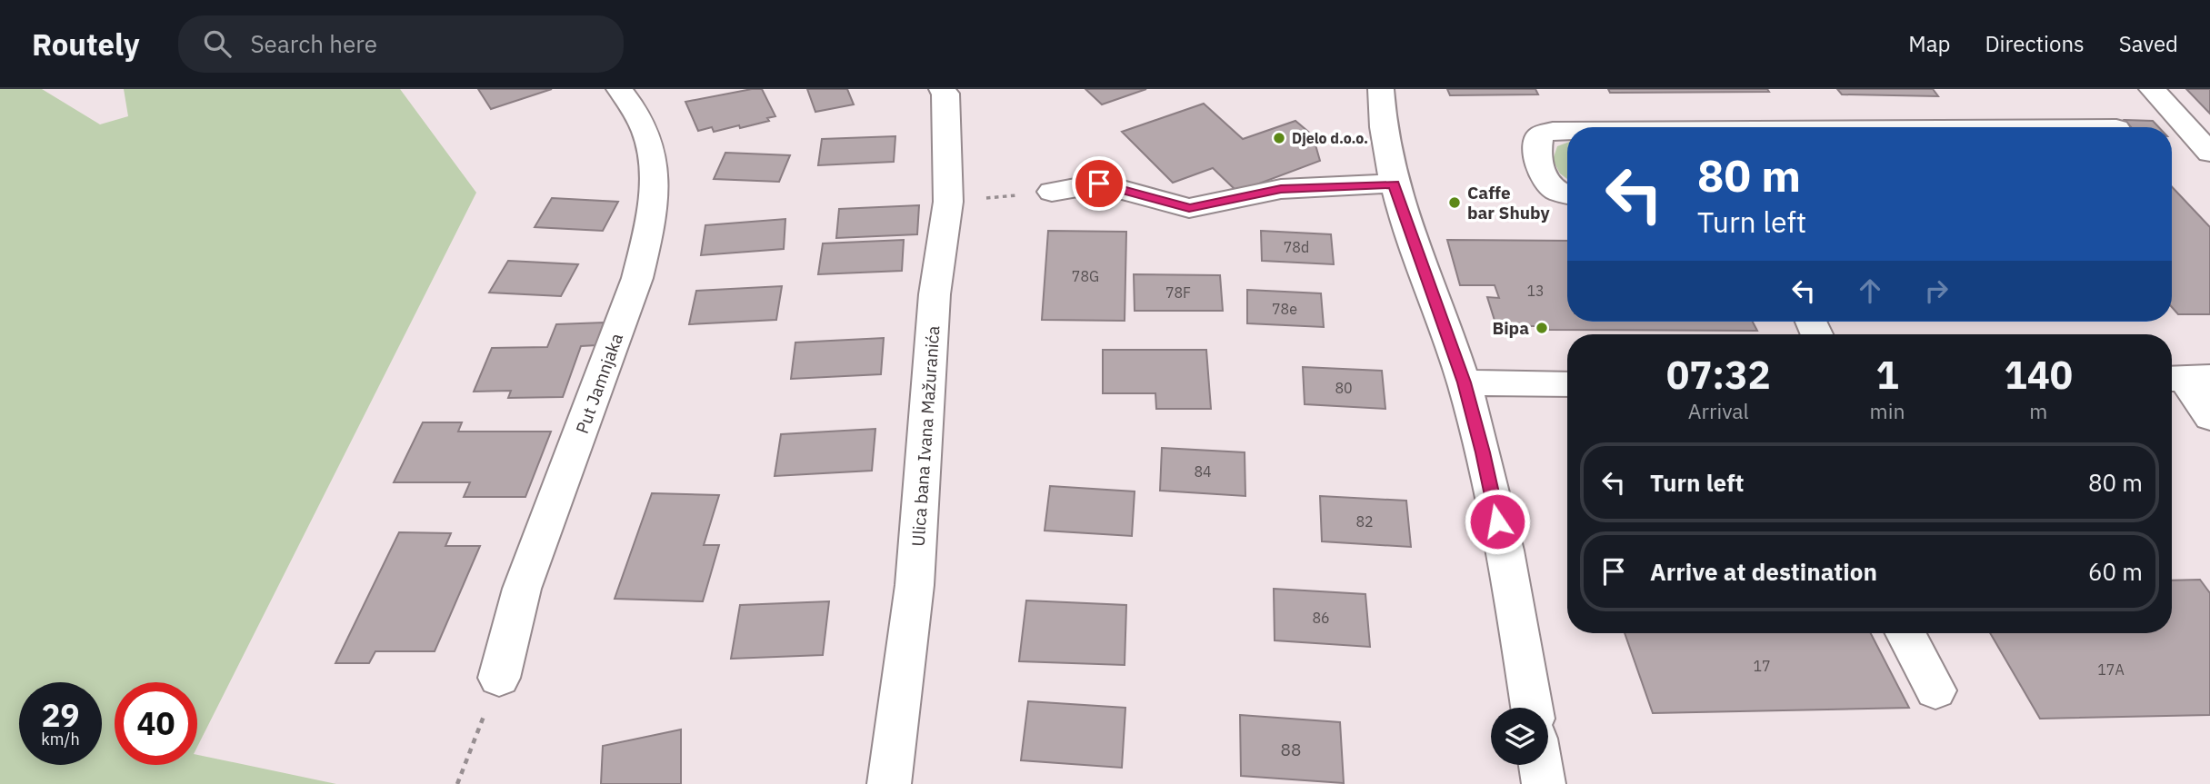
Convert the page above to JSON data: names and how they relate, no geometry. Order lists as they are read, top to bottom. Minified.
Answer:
{"streets":{"street":["Put Jamnjaka","Ulica bana Ivana Mažuranića"]},"places":["Djelo d.o.o.","Caffe bar Shuby","Bipa"],"house_numbers":["78d","78G","13","78F","78e","80","84","82","86","17","17A","88"],"page":{"header":"Routely","search":"Search here","nav":["Map","Directions","Saved"],"turn":["80 m","Turn left"],"eta":["07:32","Arrival","1","min","140","m"],"list":[{"name":"Turn left","value":"80 m"},{"name":"Arrive at destination","value":"60 m"}],"speed":"29 km/h","limit":"40"}}
